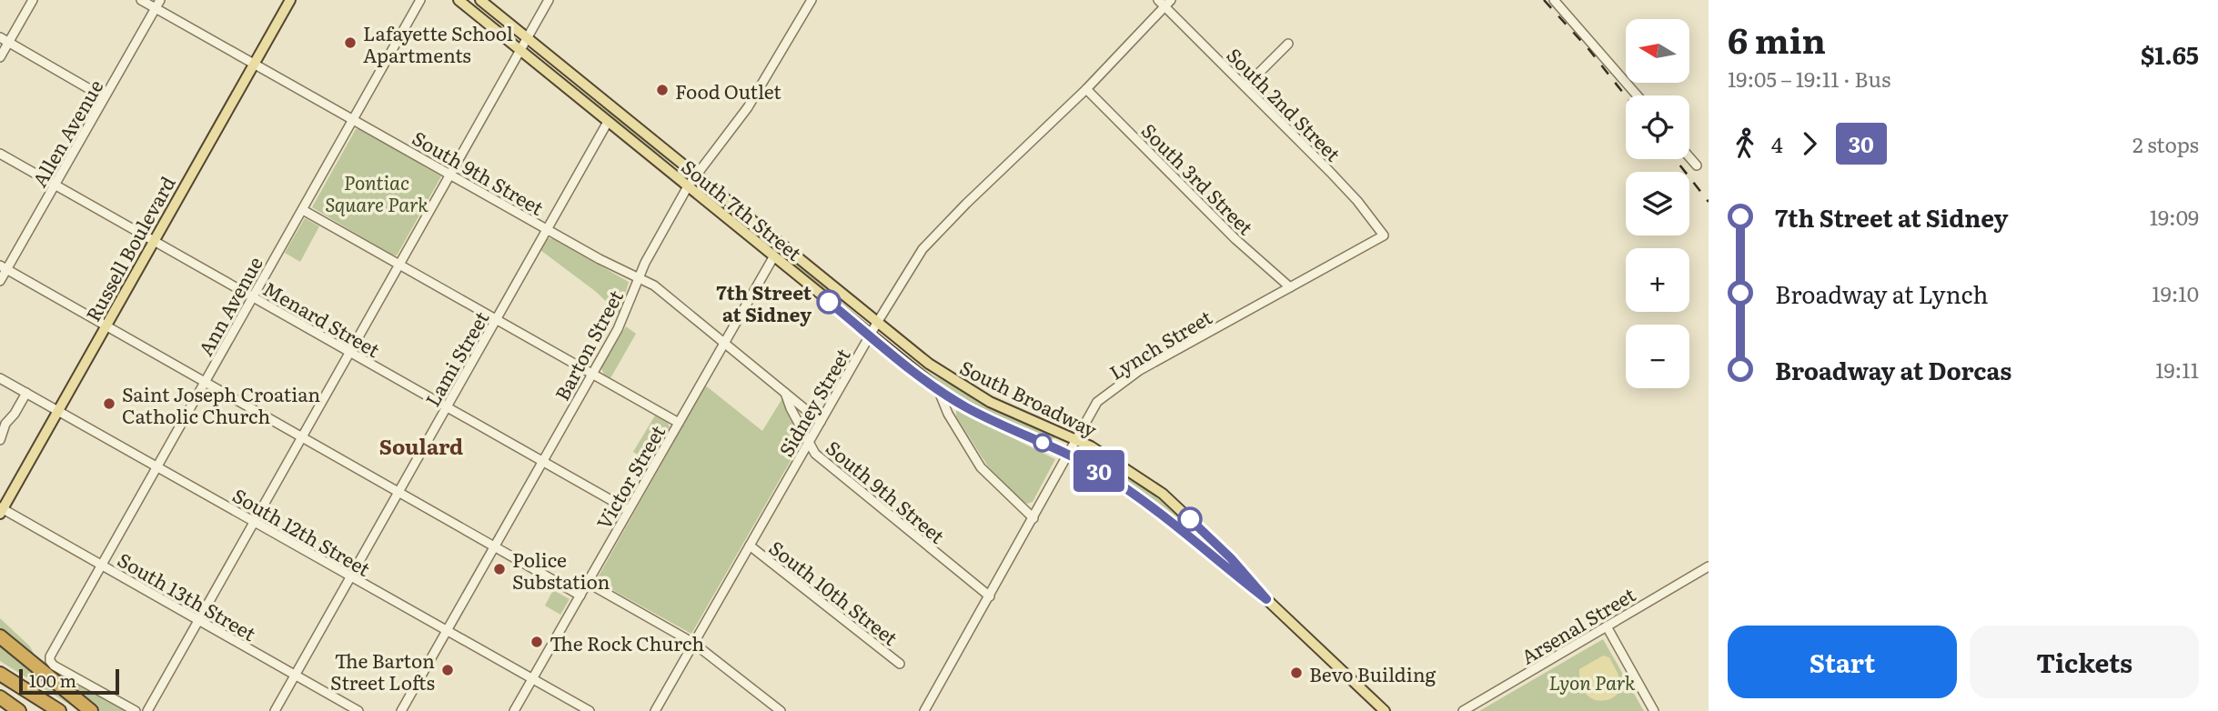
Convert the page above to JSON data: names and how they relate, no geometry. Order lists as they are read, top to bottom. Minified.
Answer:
{"streets":{"main road":["South 7th Street","Russell Boulevard","South Broadway"],"street":["South 2nd Street","Allen Avenue","South 9th Street","South 3rd Street","Ann Avenue","Menard Street","Lynch Street","Barton Street","Lami Street","Sidney Street","Victor Street","South 12th Street","South 10th Street","South 13th Street","Arsenal Street"]},"crossings":[["South 2nd Street","Lynch Street"],["South 2nd Street","Sidney Street"],["Allen Avenue","South 9th Street"],["Allen Avenue","Menard Street"],["South 9th Street","Russell Boulevard"],["South 9th Street","Ann Avenue"],["South 9th Street","Lynch Street"],["South 9th Street","Barton Street"],["South 9th Street","Lami Street"],["South 9th Street","Sidney Street"],["South 9th Street","Victor Street"],["South 3rd Street","Lynch Street"],["South 3rd Street","Sidney Street"],["South 7th Street","Lynch Street"],["South 7th Street","Barton Street"],["South 7th Street","Lami Street"],["South 7th Street","South Broadway"],["South 7th Street","Sidney Street"],["South 7th Street","Victor Street"],["Russell Boulevard","Menard Street"],["Russell Boulevard","South 12th Street"],["Russell Boulevard","South 13th Street"],["Ann Avenue","Menard Street"],["Ann Avenue","South 12th Street"],["Ann Avenue","South 13th Street"],["Menard Street","Barton Street"],["Menard Street","Lami Street"],["Menard Street","Victor Street"],["Lynch Street","South Broadway"],["Barton Street","South 12th Street"],["Lami Street","South 12th Street"],["Lami Street","South 13th Street"],["Sidney Street","South 10th Street"],["Victor Street","South 12th Street"]],"districts":["Soulard"],"parks":["Pontiac Square Park","Lyon Park"],"places":["Lafayette School Apartments","Food Outlet","7th Street at Sidney","Saint Joseph Croatian Catholic Church","Police Substation","The Rock Church","The Barton Street Lofts","Bevo Building"],"lines":["bus line 30"],"scale_bar":"100 m","north":"left","page":{"on_map":"30","heading":["6 min","19:05 – 19:11 · Bus","$1.65"],"map_buttons":["+","−"],"legs":["4","30","2 stops"],"list":[{"name":"7th Street at Sidney","value":"19:09"},{"name":"Broadway at Lynch","value":"19:10"},{"name":"Broadway at Dorcas","value":"19:11"}],"buttons":["Start","Tickets"],"scale":"100 m"}}
